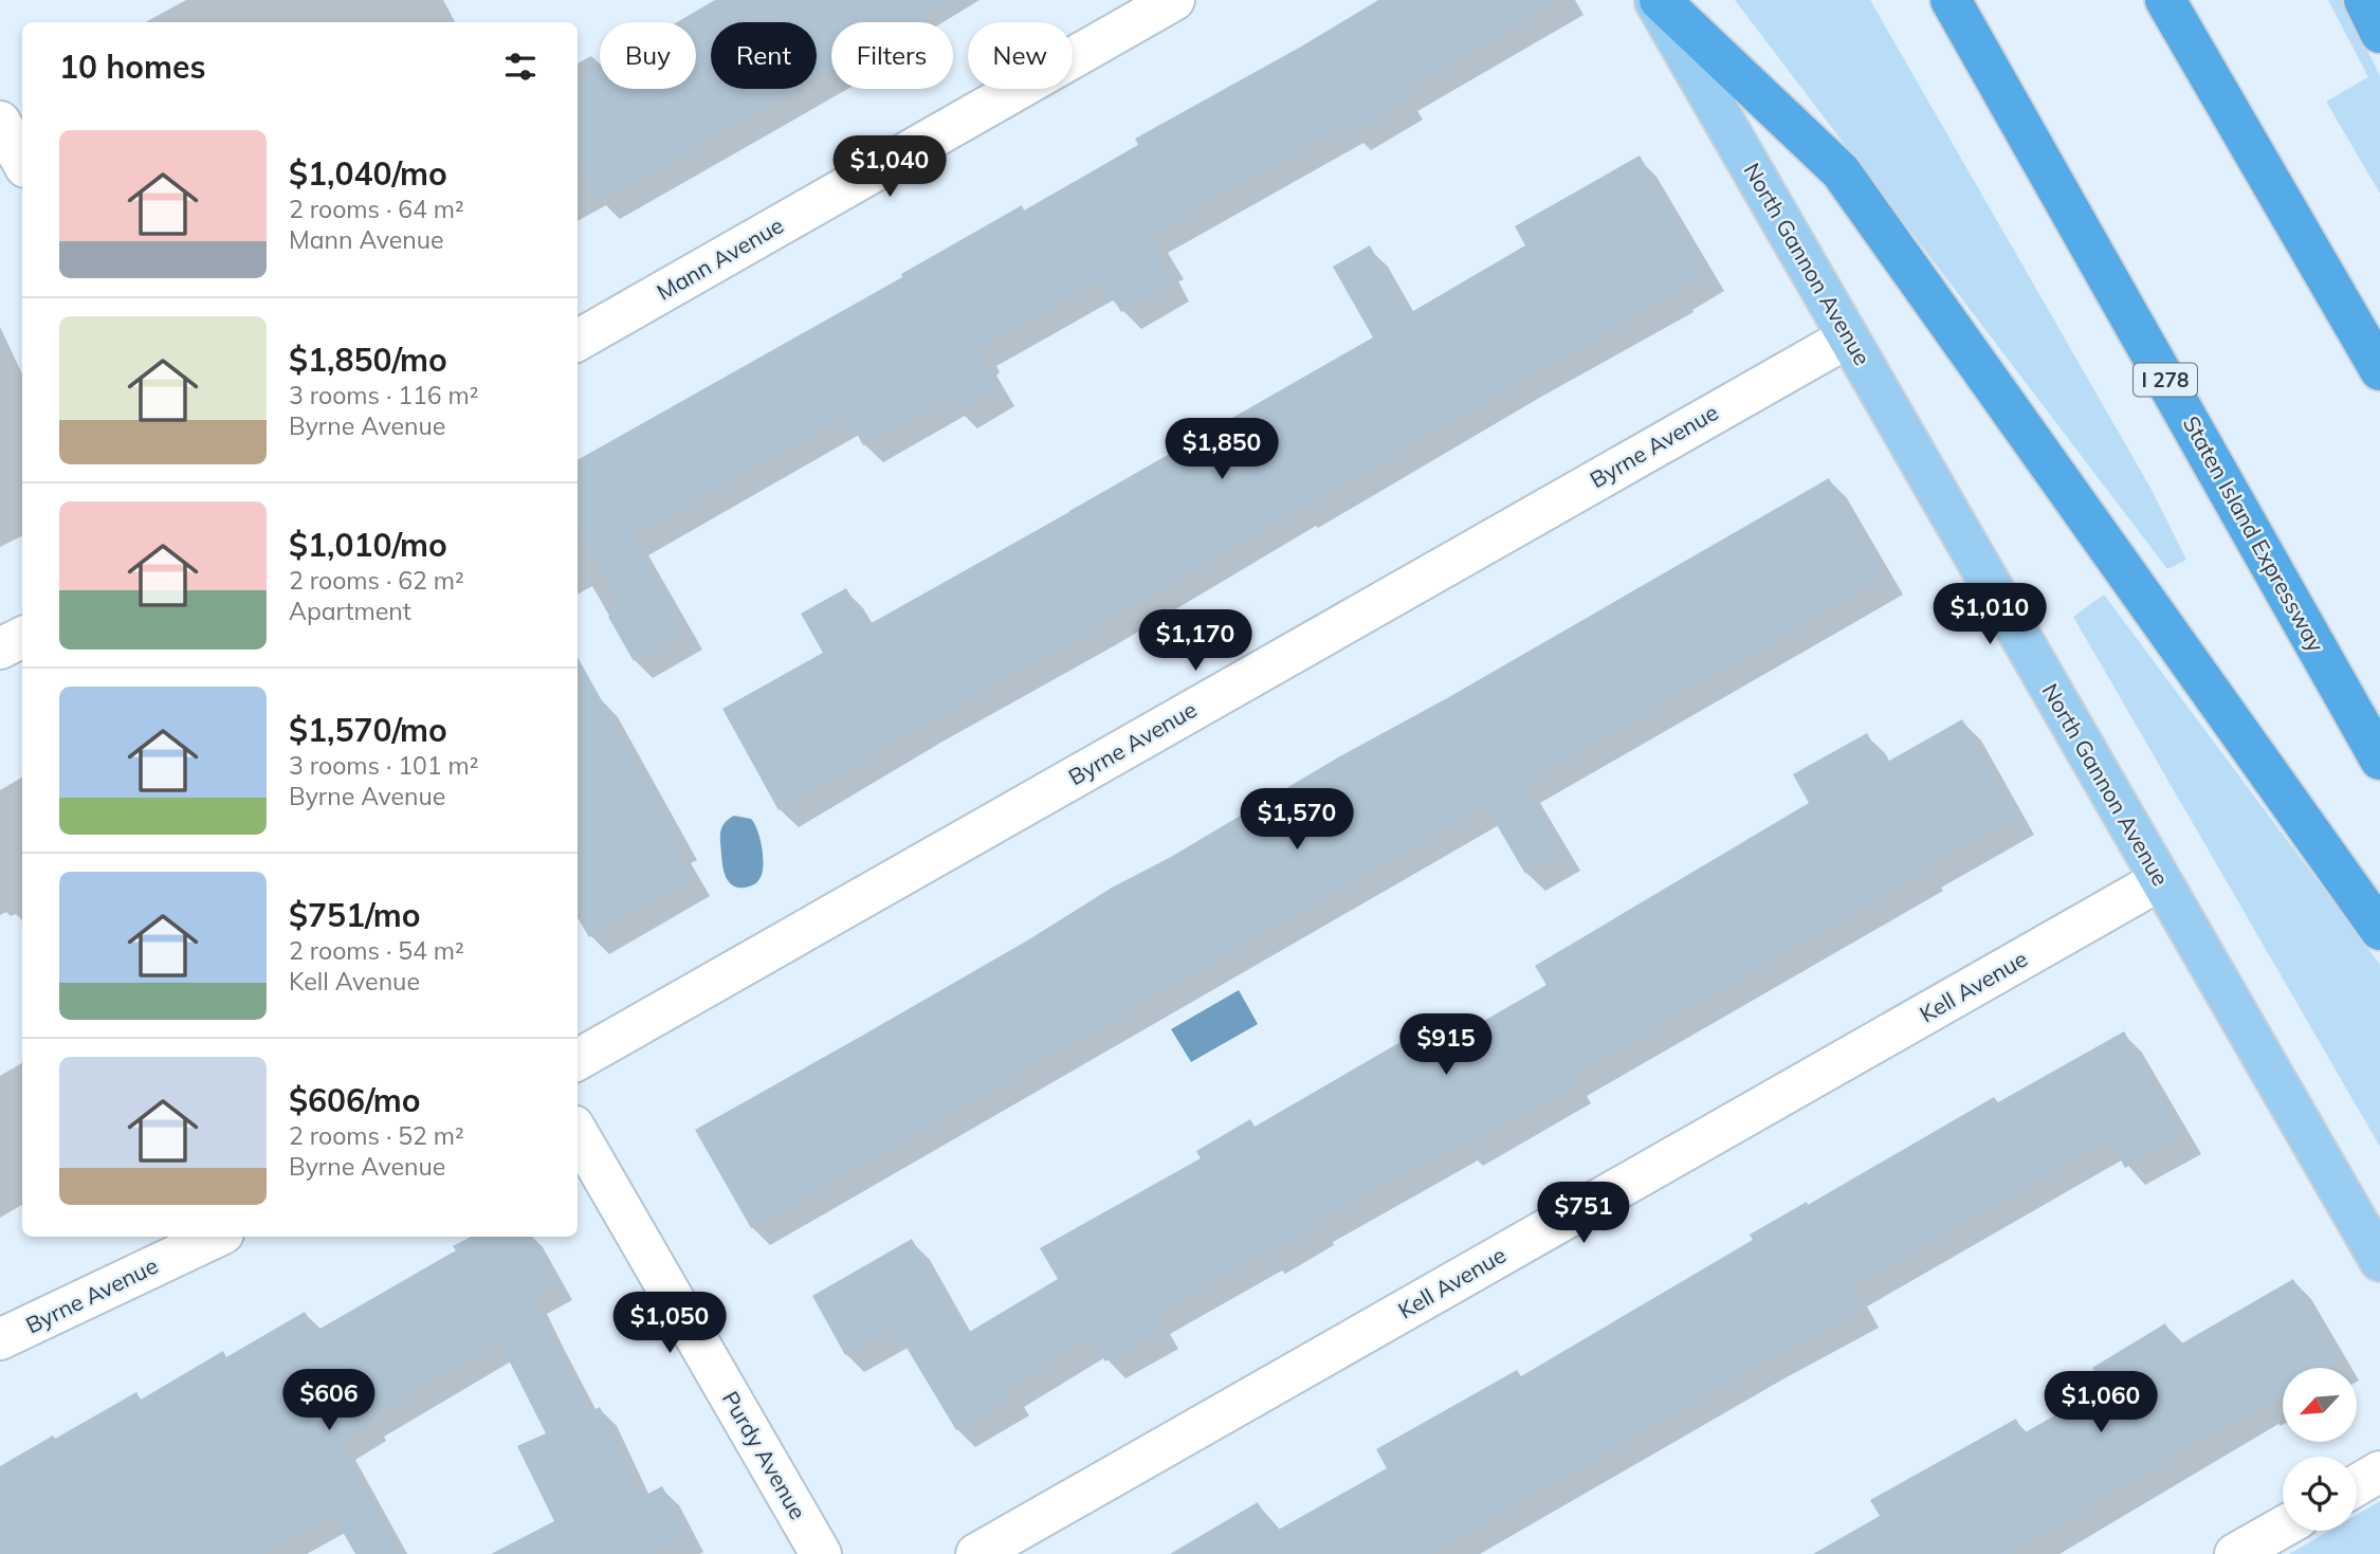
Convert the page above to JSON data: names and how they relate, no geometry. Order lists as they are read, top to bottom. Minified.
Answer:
{"streets":{"highway":["I 278","Staten Island Expressway"],"main road":["North Gannon Avenue"],"street":["Mann Avenue","Byrne Avenue","Kell Avenue","Purdy Avenue"]},"crossings":[["North Gannon Avenue","Byrne Avenue"],["North Gannon Avenue","Kell Avenue"]],"north":"bottom left","page":{"chip":["Buy","Rent","Filters","New"],"heading":"10 homes","list":[{"name":"$1,040/mo","note":"2 rooms · 64 m² · Mann Avenue"},{"name":"$1,850/mo","note":"3 rooms · 116 m² · Byrne Avenue"},{"name":"$1,010/mo","note":"2 rooms · 62 m² · Apartment"},{"name":"$1,570/mo","note":"3 rooms · 101 m² · Byrne Avenue"},{"name":"$751/mo","note":"2 rooms · 54 m² · Kell Avenue"},{"name":"$606/mo","note":"2 rooms · 52 m² · Byrne Avenue"}],"price":["$1,040","$1,850","$1,010","$1,170","$1,570","$915","$751","$1,050","$606","$1,060"]}}
